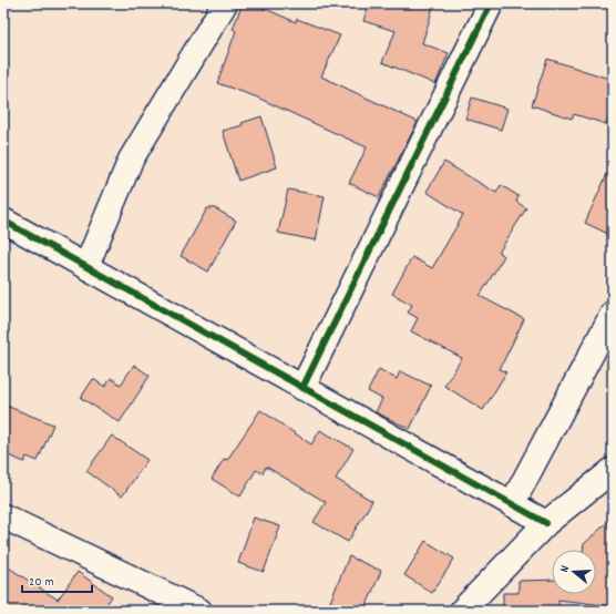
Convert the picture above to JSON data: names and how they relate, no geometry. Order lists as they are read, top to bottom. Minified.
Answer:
{"scale_bar":"20 m","north":"left"}
